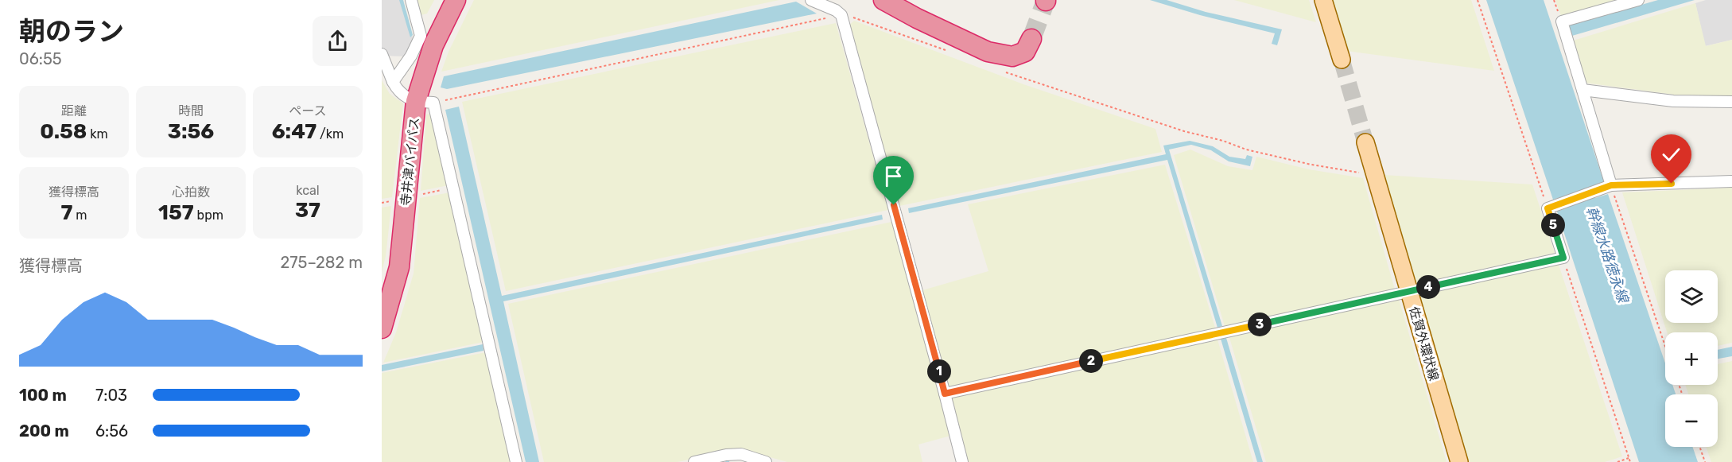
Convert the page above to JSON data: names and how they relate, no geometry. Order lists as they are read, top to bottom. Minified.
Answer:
{"streets":{"highway":["寺井津バイパス"],"main road":["佐賀外環状線"]},"water":["幹線水路徳永線"],"page":{"heading":["朝のラン","06:55"],"stats":[["距離","0.58 km"],["時間","3:56"],["ペース","6:47 /km"],["獲得標高","7 m"],["心拍数","157 bpm"],["kcal","37"]],"pins":["5","4","3","2","1"],"chart":["獲得標高","275–282 m"],"map_buttons":["+","−"],"list":[{"name":"100 m","note":"7:03"},{"name":"200 m","note":"6:56"}]}}
